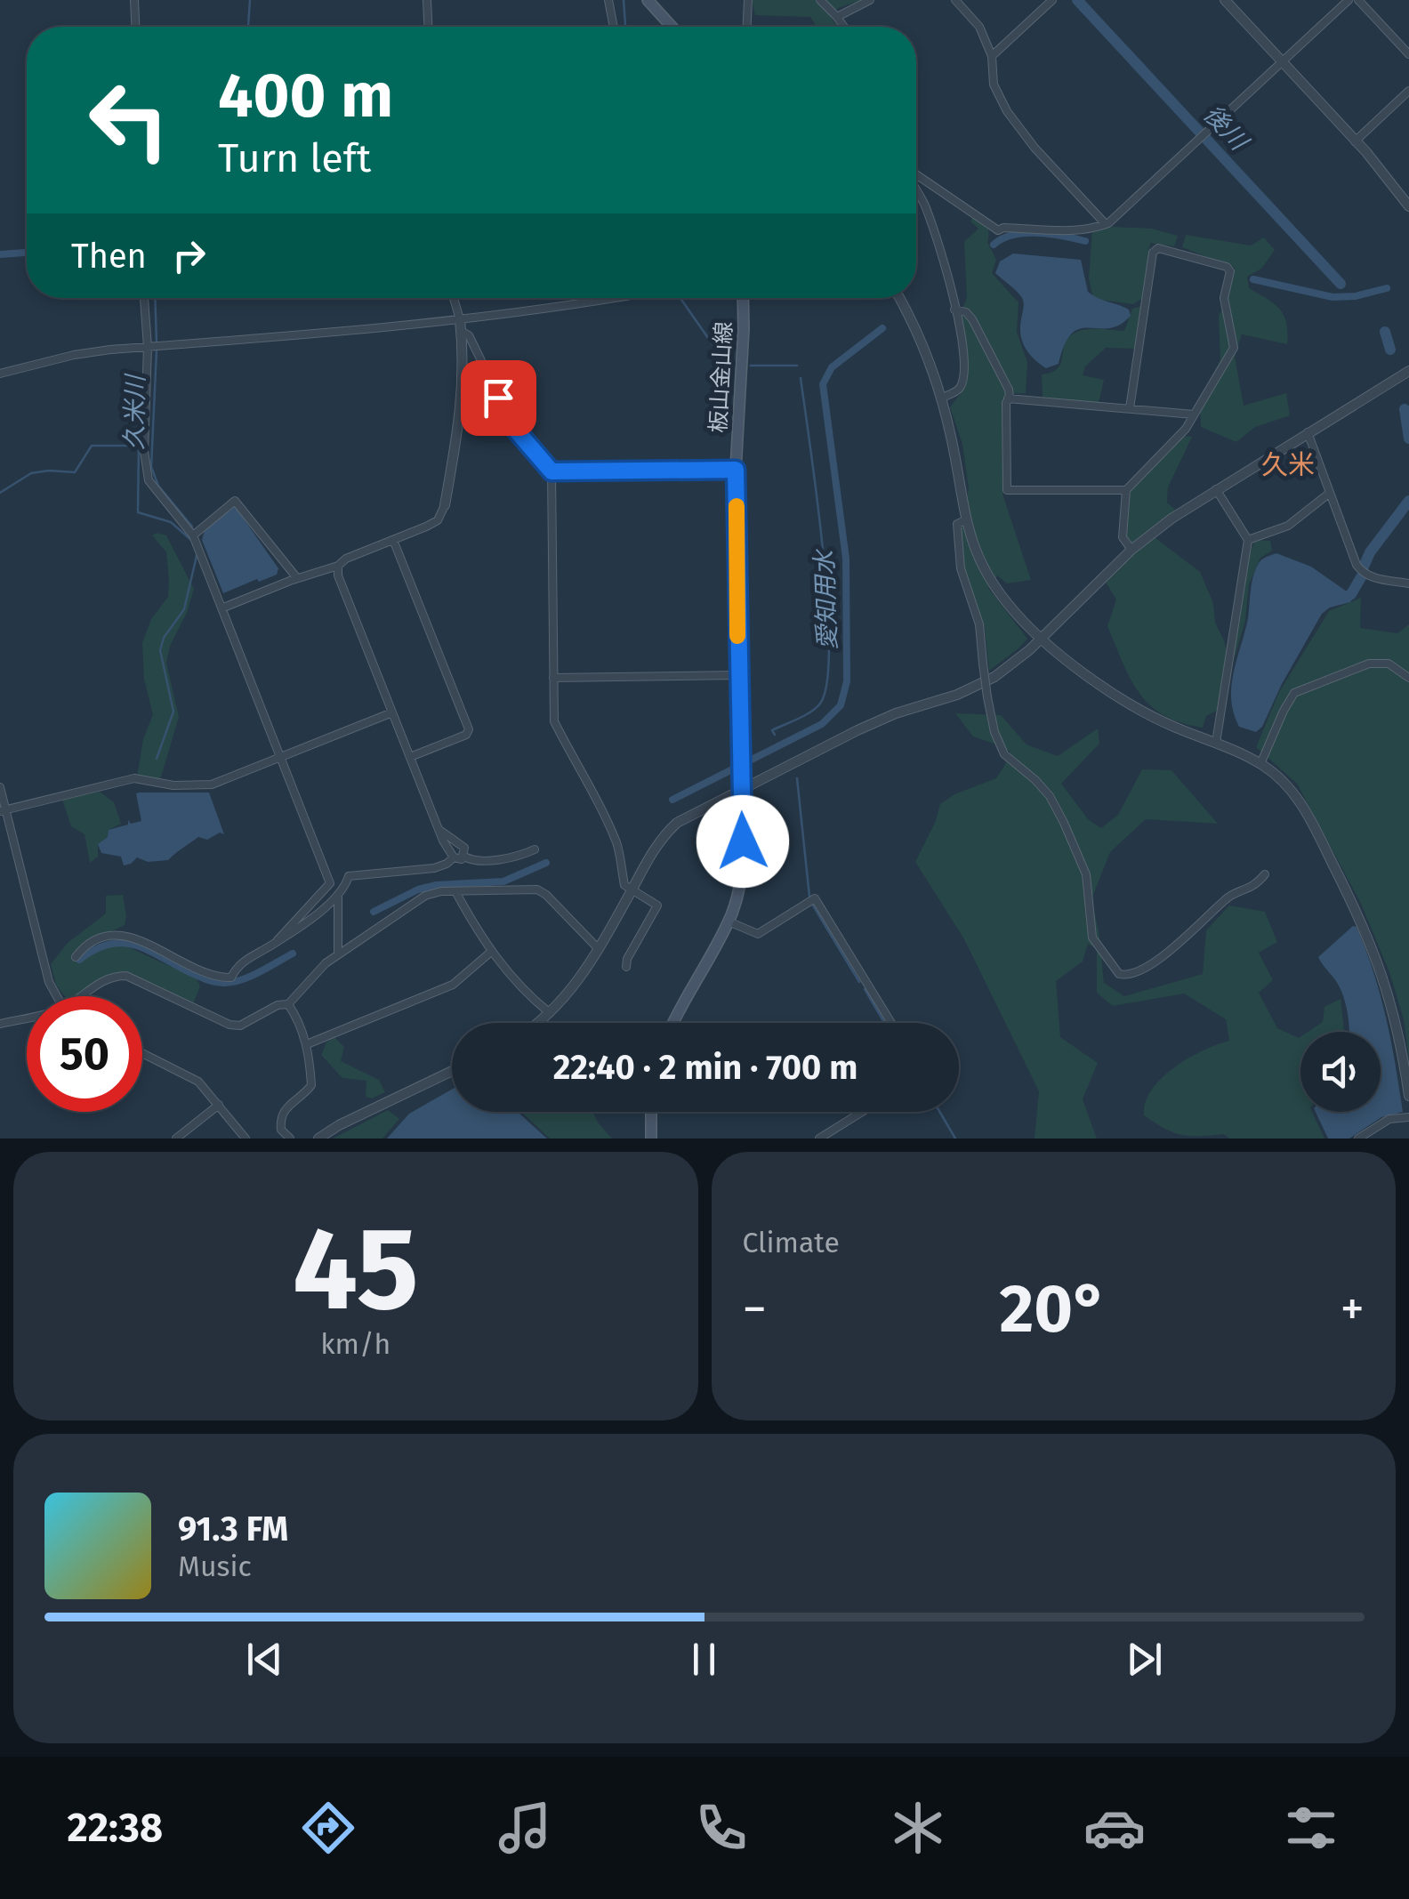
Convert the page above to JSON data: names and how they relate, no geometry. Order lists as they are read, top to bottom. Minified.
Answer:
{"streets":{"main road":["板山金山線"]},"districts":["久米"],"water":["後川","久米川","愛知用水"],"page":{"turn":["400 m","Turn left"],"then":"Then","limit":"50","trip":"22:40 · 2 min · 700 m","tile":[["45","km/h"],"Climate"],"heat":["−","20°","+"],"song":["91.3 FM","Music"],"tabs":"22:38"}}
